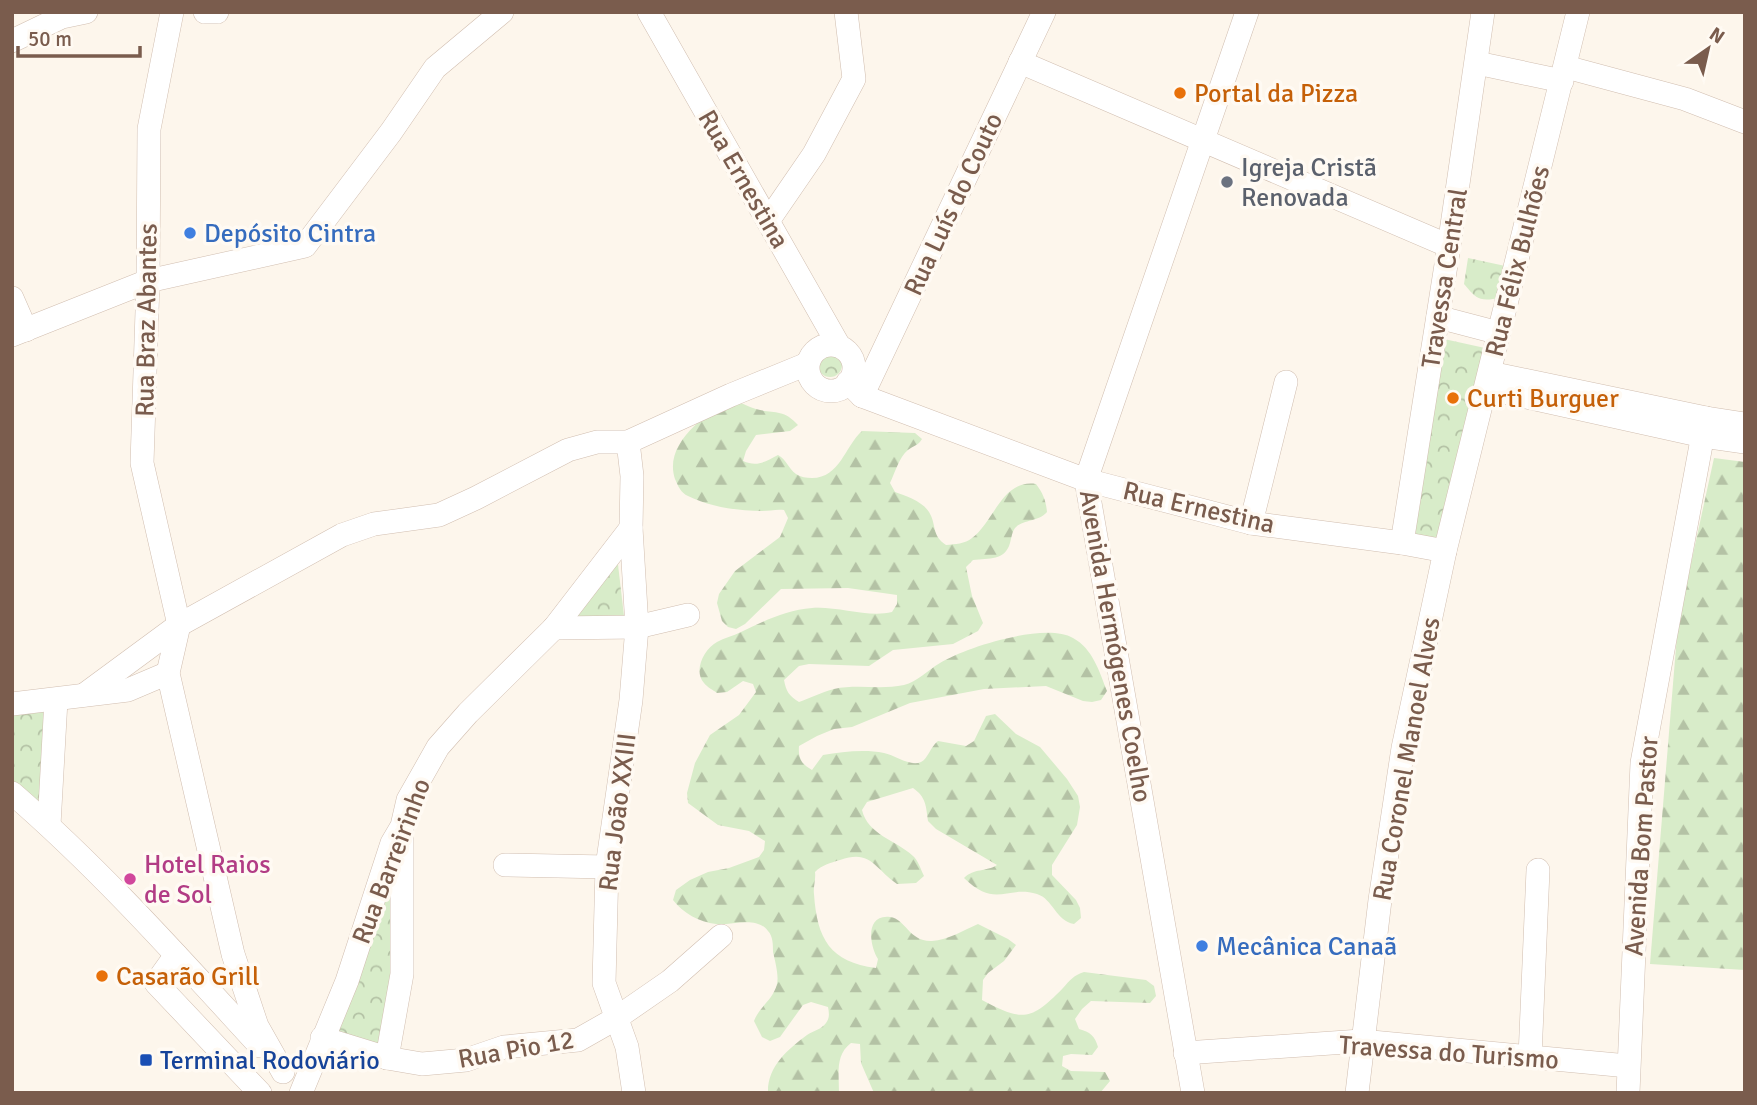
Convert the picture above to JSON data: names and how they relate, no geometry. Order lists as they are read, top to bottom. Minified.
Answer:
{"streets":{"street":["Rua Ernestina","Rua Luís do Couto","Rua Félix Bulhões","Travessa Central","Rua Braz Abantes","Avenida Hermógenes Coelho","Rua Coronel Manoel Alves","Rua João XXIII","Avenida Bom Pastor","Rua Barreirinho","Rua Pio 12","Travessa do Turismo"]},"crossings":[["Rua Ernestina","Rua Luís do Couto"],["Rua Ernestina","Rua Félix Bulhões"],["Rua Ernestina","Travessa Central"],["Rua Ernestina","Avenida Hermógenes Coelho"],["Rua Ernestina","Rua Coronel Manoel Alves"],["Rua Félix Bulhões","Rua Coronel Manoel Alves"],["Avenida Hermógenes Coelho","Travessa do Turismo"],["Rua Coronel Manoel Alves","Travessa do Turismo"],["Rua João XXIII","Rua Barreirinho"],["Rua João XXIII","Rua Pio 12"],["Avenida Bom Pastor","Travessa do Turismo"],["Rua Barreirinho","Rua Pio 12"]],"places":{"other":["Portal da Pizza","Igreja Cristã Renovada","Depósito Cintra","Curti Burguer","Hotel Raios de Sol","Mecânica Canaã","Casarão Grill"],"transit":["Terminal Rodoviário"]},"scale_bar":"50 m","north":"top right"}
